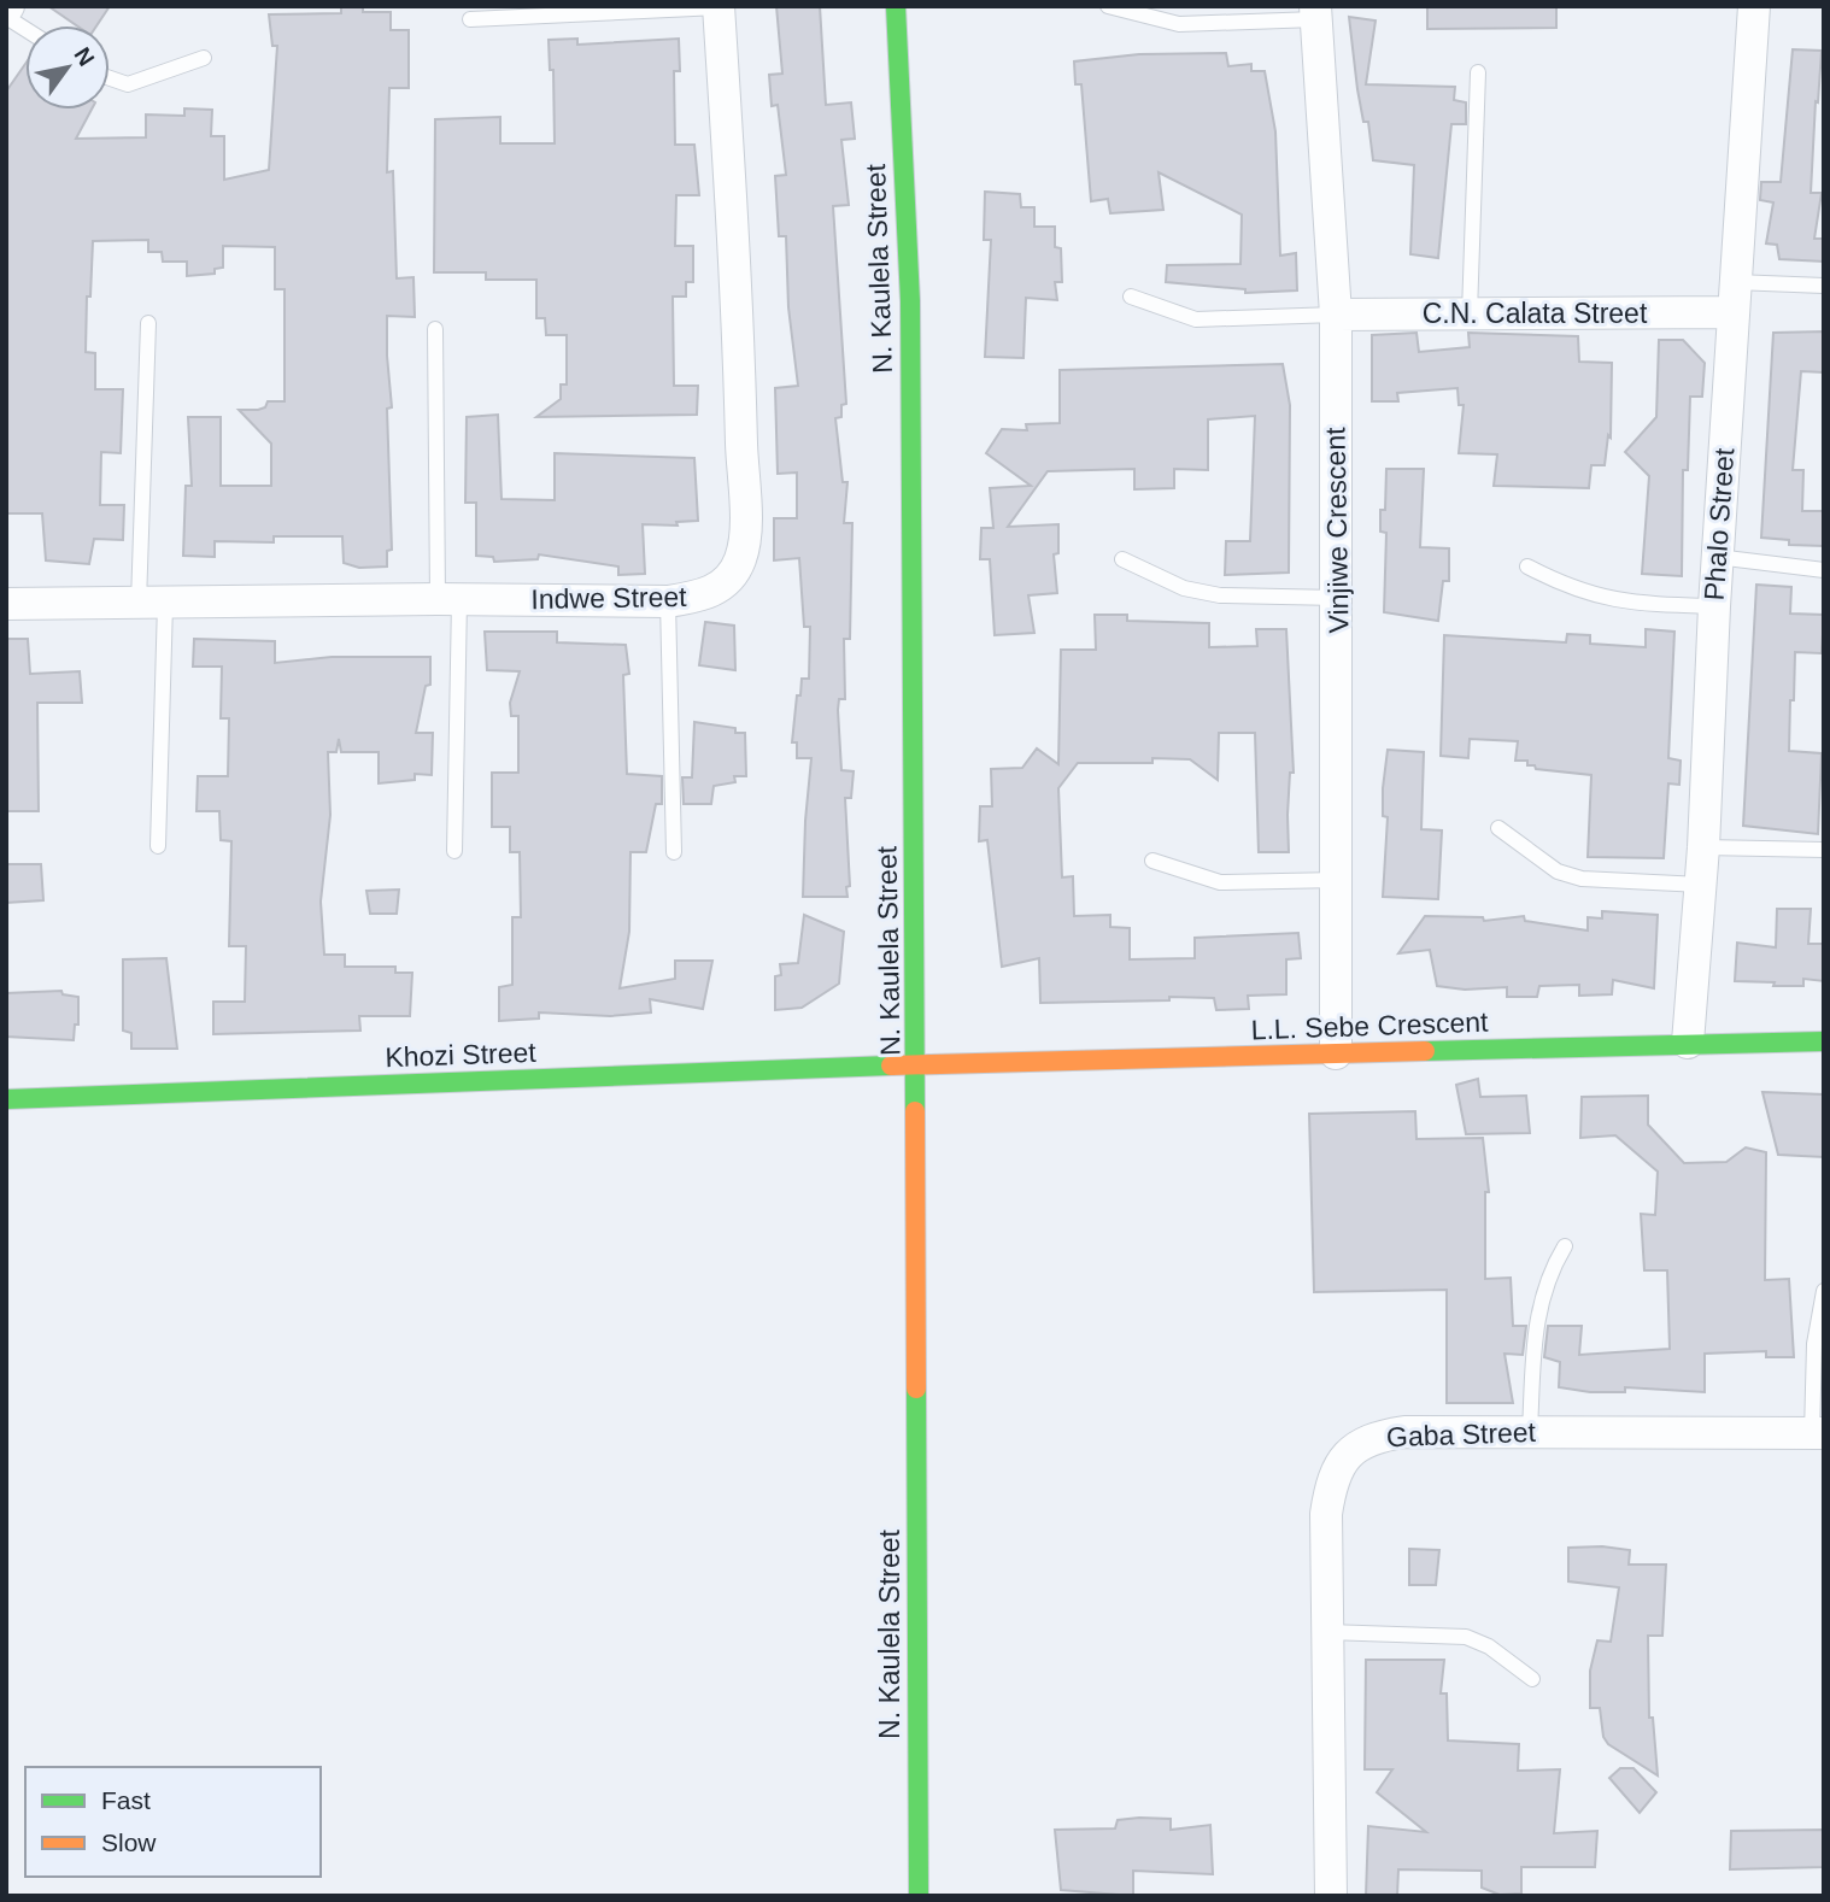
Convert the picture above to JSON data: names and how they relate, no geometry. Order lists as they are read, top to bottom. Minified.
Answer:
{"streets":{"street":["N. Kaulela Street","C.N. Calata Street","Phalo Street","Vinjiwe Crescent","Indwe Street","L.L. Sebe Crescent","Khozi Street","Gaba Street"]},"crossings":[["N. Kaulela Street","L.L. Sebe Crescent"],["N. Kaulela Street","Khozi Street"],["C.N. Calata Street","Phalo Street"],["C.N. Calata Street","Vinjiwe Crescent"],["Phalo Street","L.L. Sebe Crescent"],["Vinjiwe Crescent","L.L. Sebe Crescent"],["L.L. Sebe Crescent","Khozi Street"]],"legend":["Fast","Slow"],"north":"top right"}
